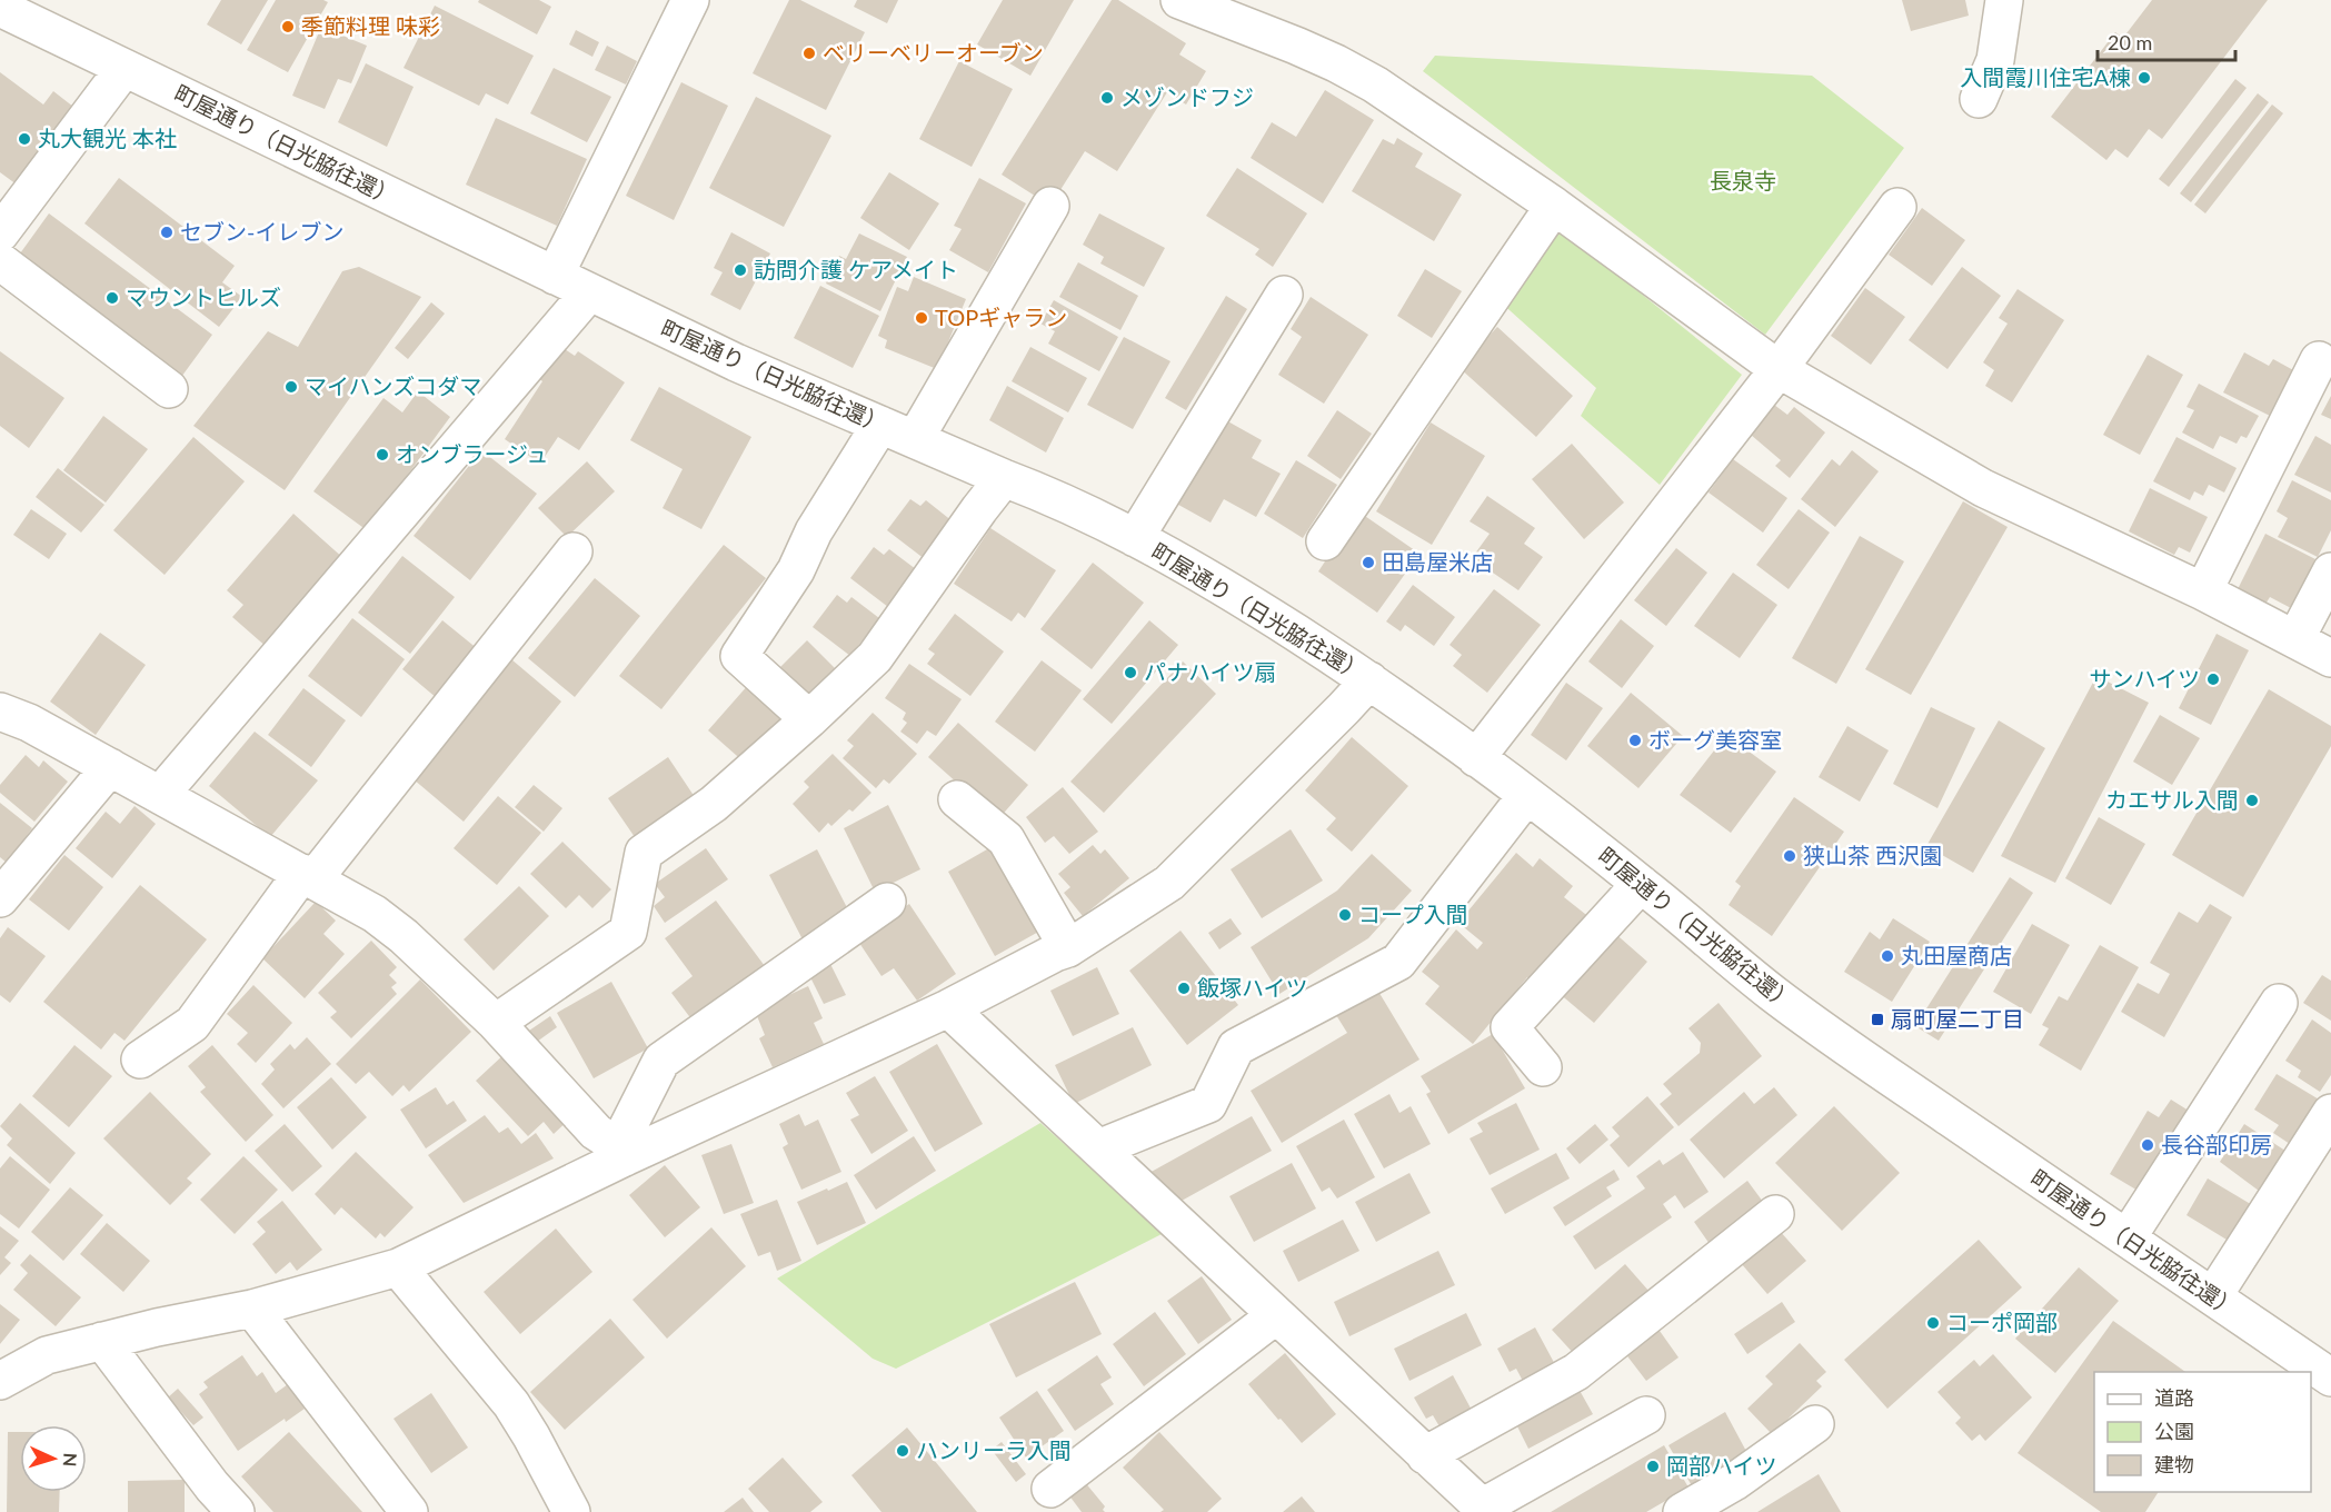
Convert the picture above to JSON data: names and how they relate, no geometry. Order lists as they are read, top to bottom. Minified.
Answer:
{"streets":{"street":["町屋通り（日光脇往還）"]},"parks":["長泉寺"],"places":{"other":["季節料理 味彩","ベリーベリーオーブン","入間霞川住宅A棟","メゾンドフジ","丸大観光 本社","セブン-イレブン","訪問介護 ケアメイト","マウントヒルズ","TOPギャラン","マイハンズコダマ","オンブラージュ","田島屋米店","パナハイツ扇","サンハイツ","ボーグ美容室","カエサル入間","狭山茶 西沢園","コープ入間","丸田屋商店","飯塚ハイツ","長谷部印房","コーポ岡部","ハンリーラ入間","岡部ハイツ"],"transit":["扇町屋二丁目"]},"legend":["道路","公園","建物"],"scale_bar":"20 m","north":"right"}
